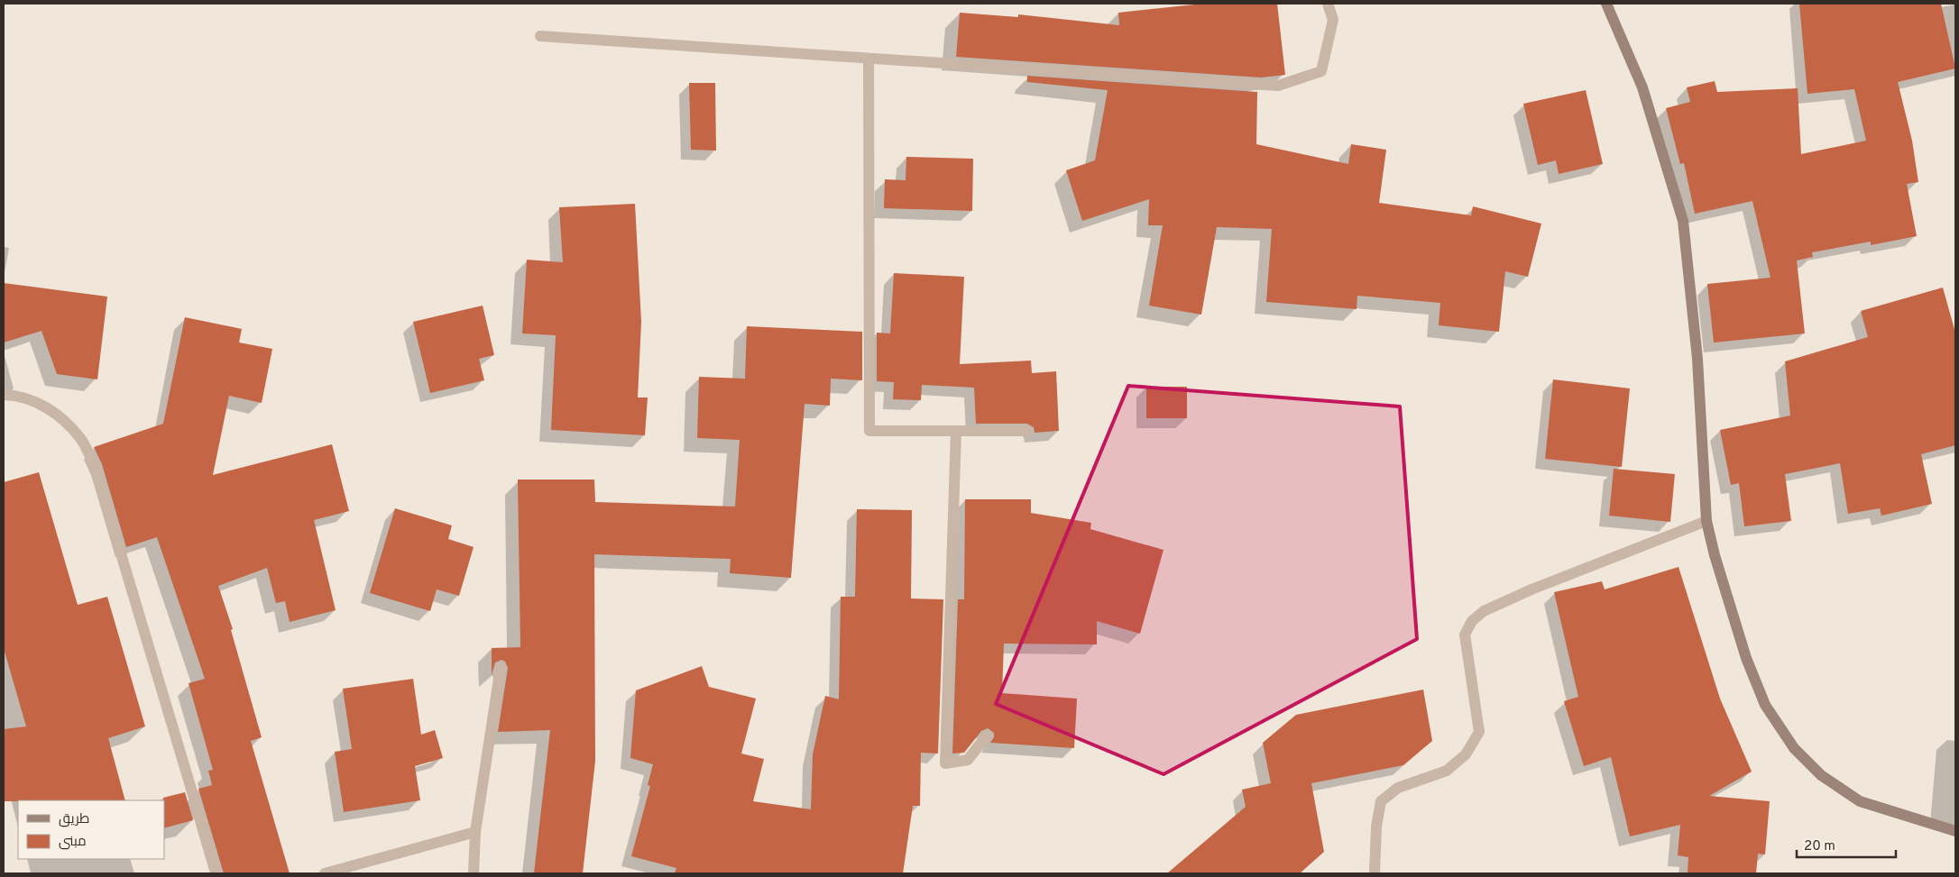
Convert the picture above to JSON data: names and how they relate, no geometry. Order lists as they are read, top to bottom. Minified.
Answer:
{"legend":["طريق","مبنى"],"scale_bar":"20 m"}
